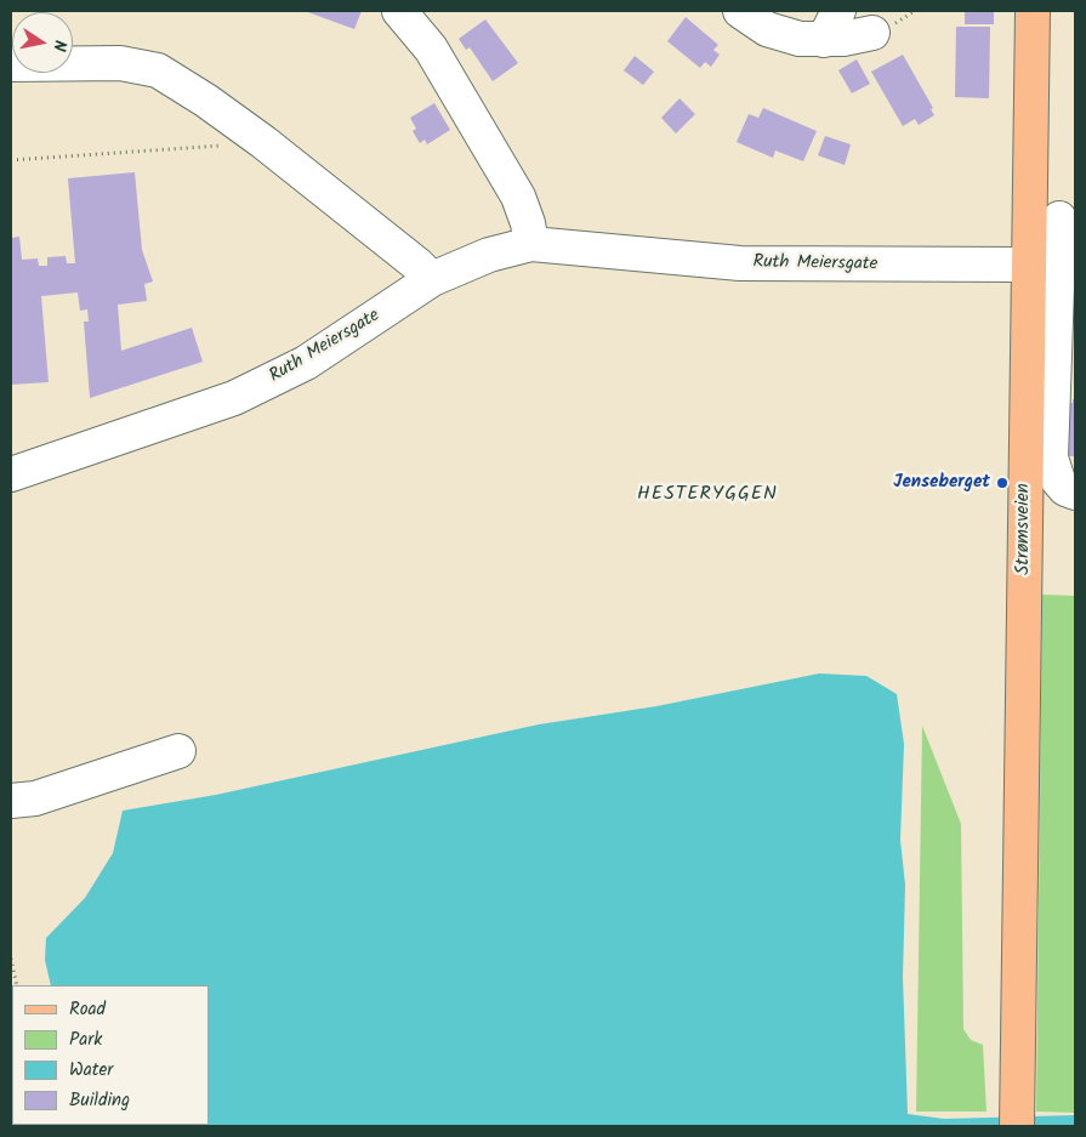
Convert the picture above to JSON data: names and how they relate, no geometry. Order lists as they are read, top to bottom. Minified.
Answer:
{"streets":{"main road":["Strømsveien"],"street":["Ruth Meiersgate"]},"crossings":[["Ruth Meiersgate","Strømsveien"]],"districts":["HESTERYGGEN"],"places":["Jenseberget"],"legend":["Road","Park","Water","Building"],"north":"right"}
